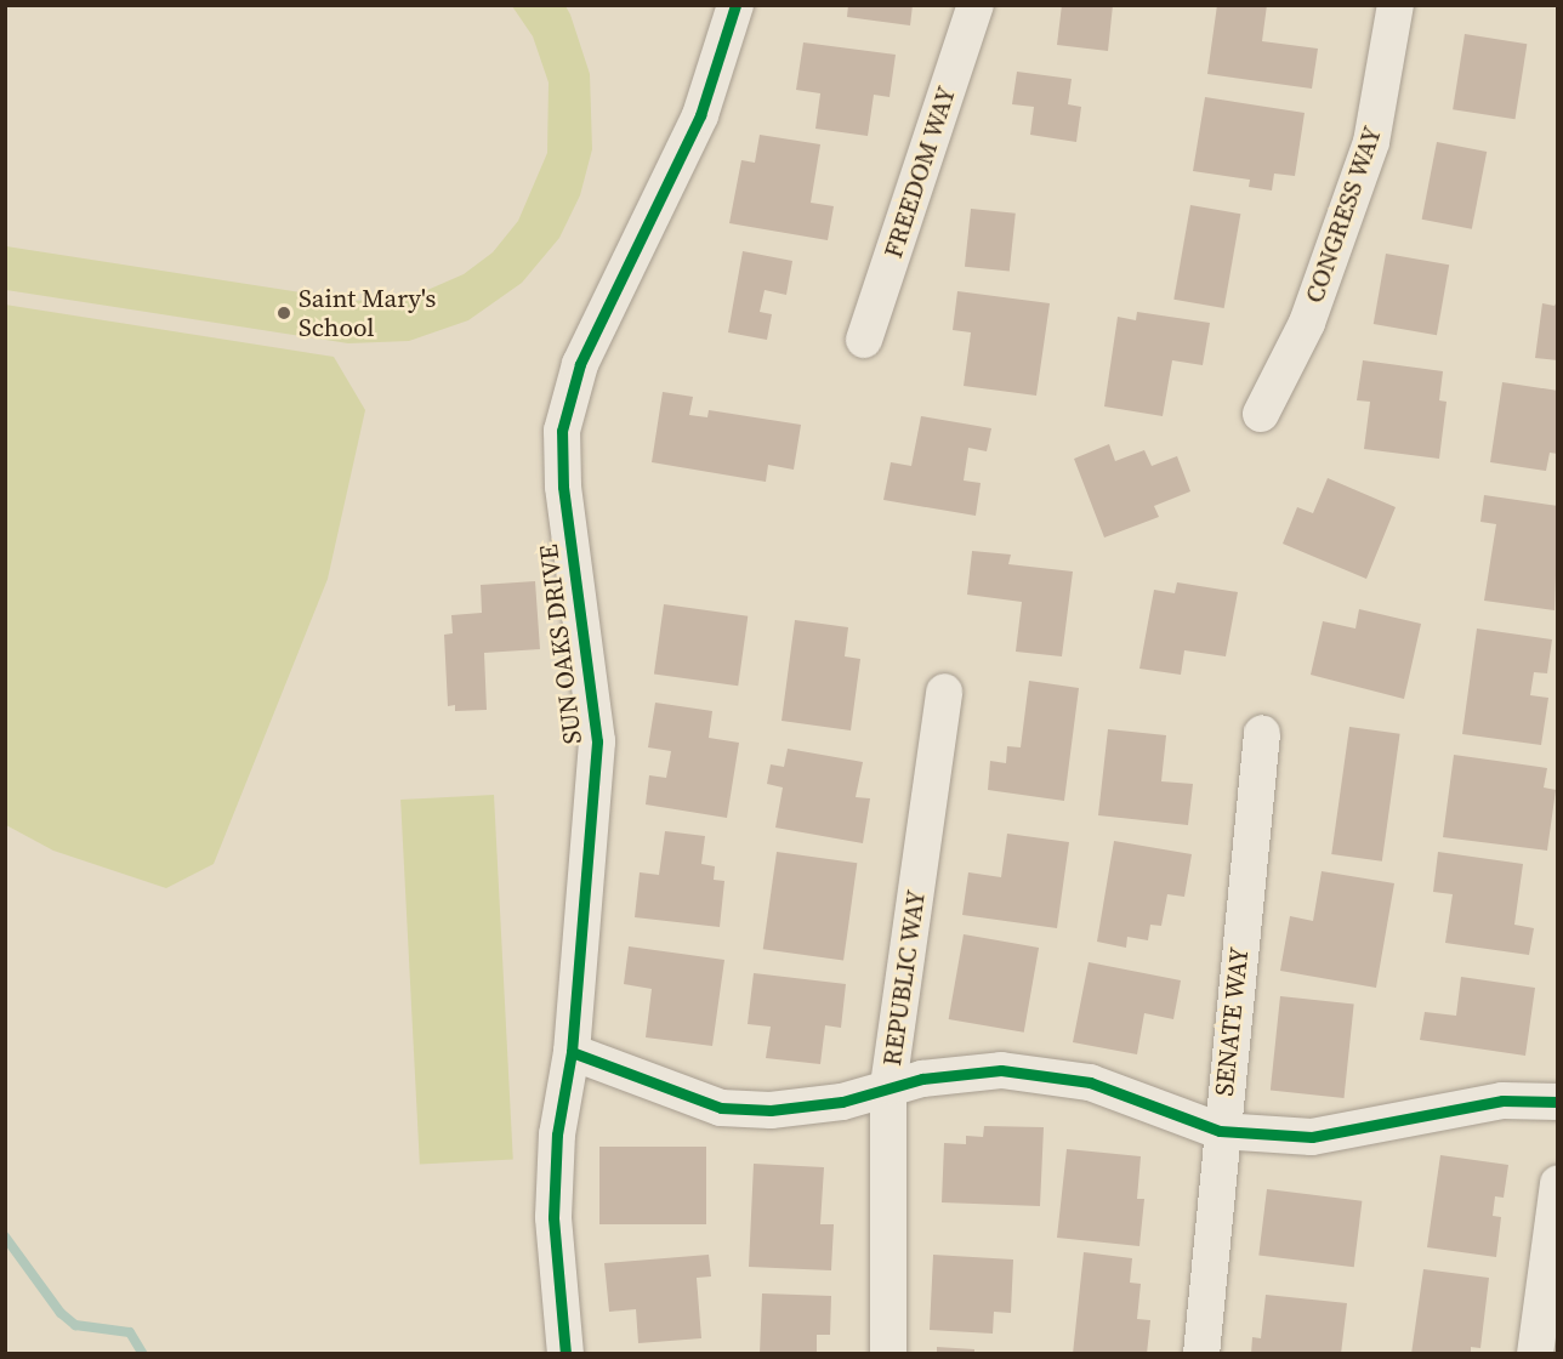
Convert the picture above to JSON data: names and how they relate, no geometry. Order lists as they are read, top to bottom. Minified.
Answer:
{"streets":{"street":["FREEDOM WAY","CONGRESS WAY","SUN OAKS DRIVE","REPUBLIC WAY","SENATE WAY"]},"places":["Saint Mary's School"]}
